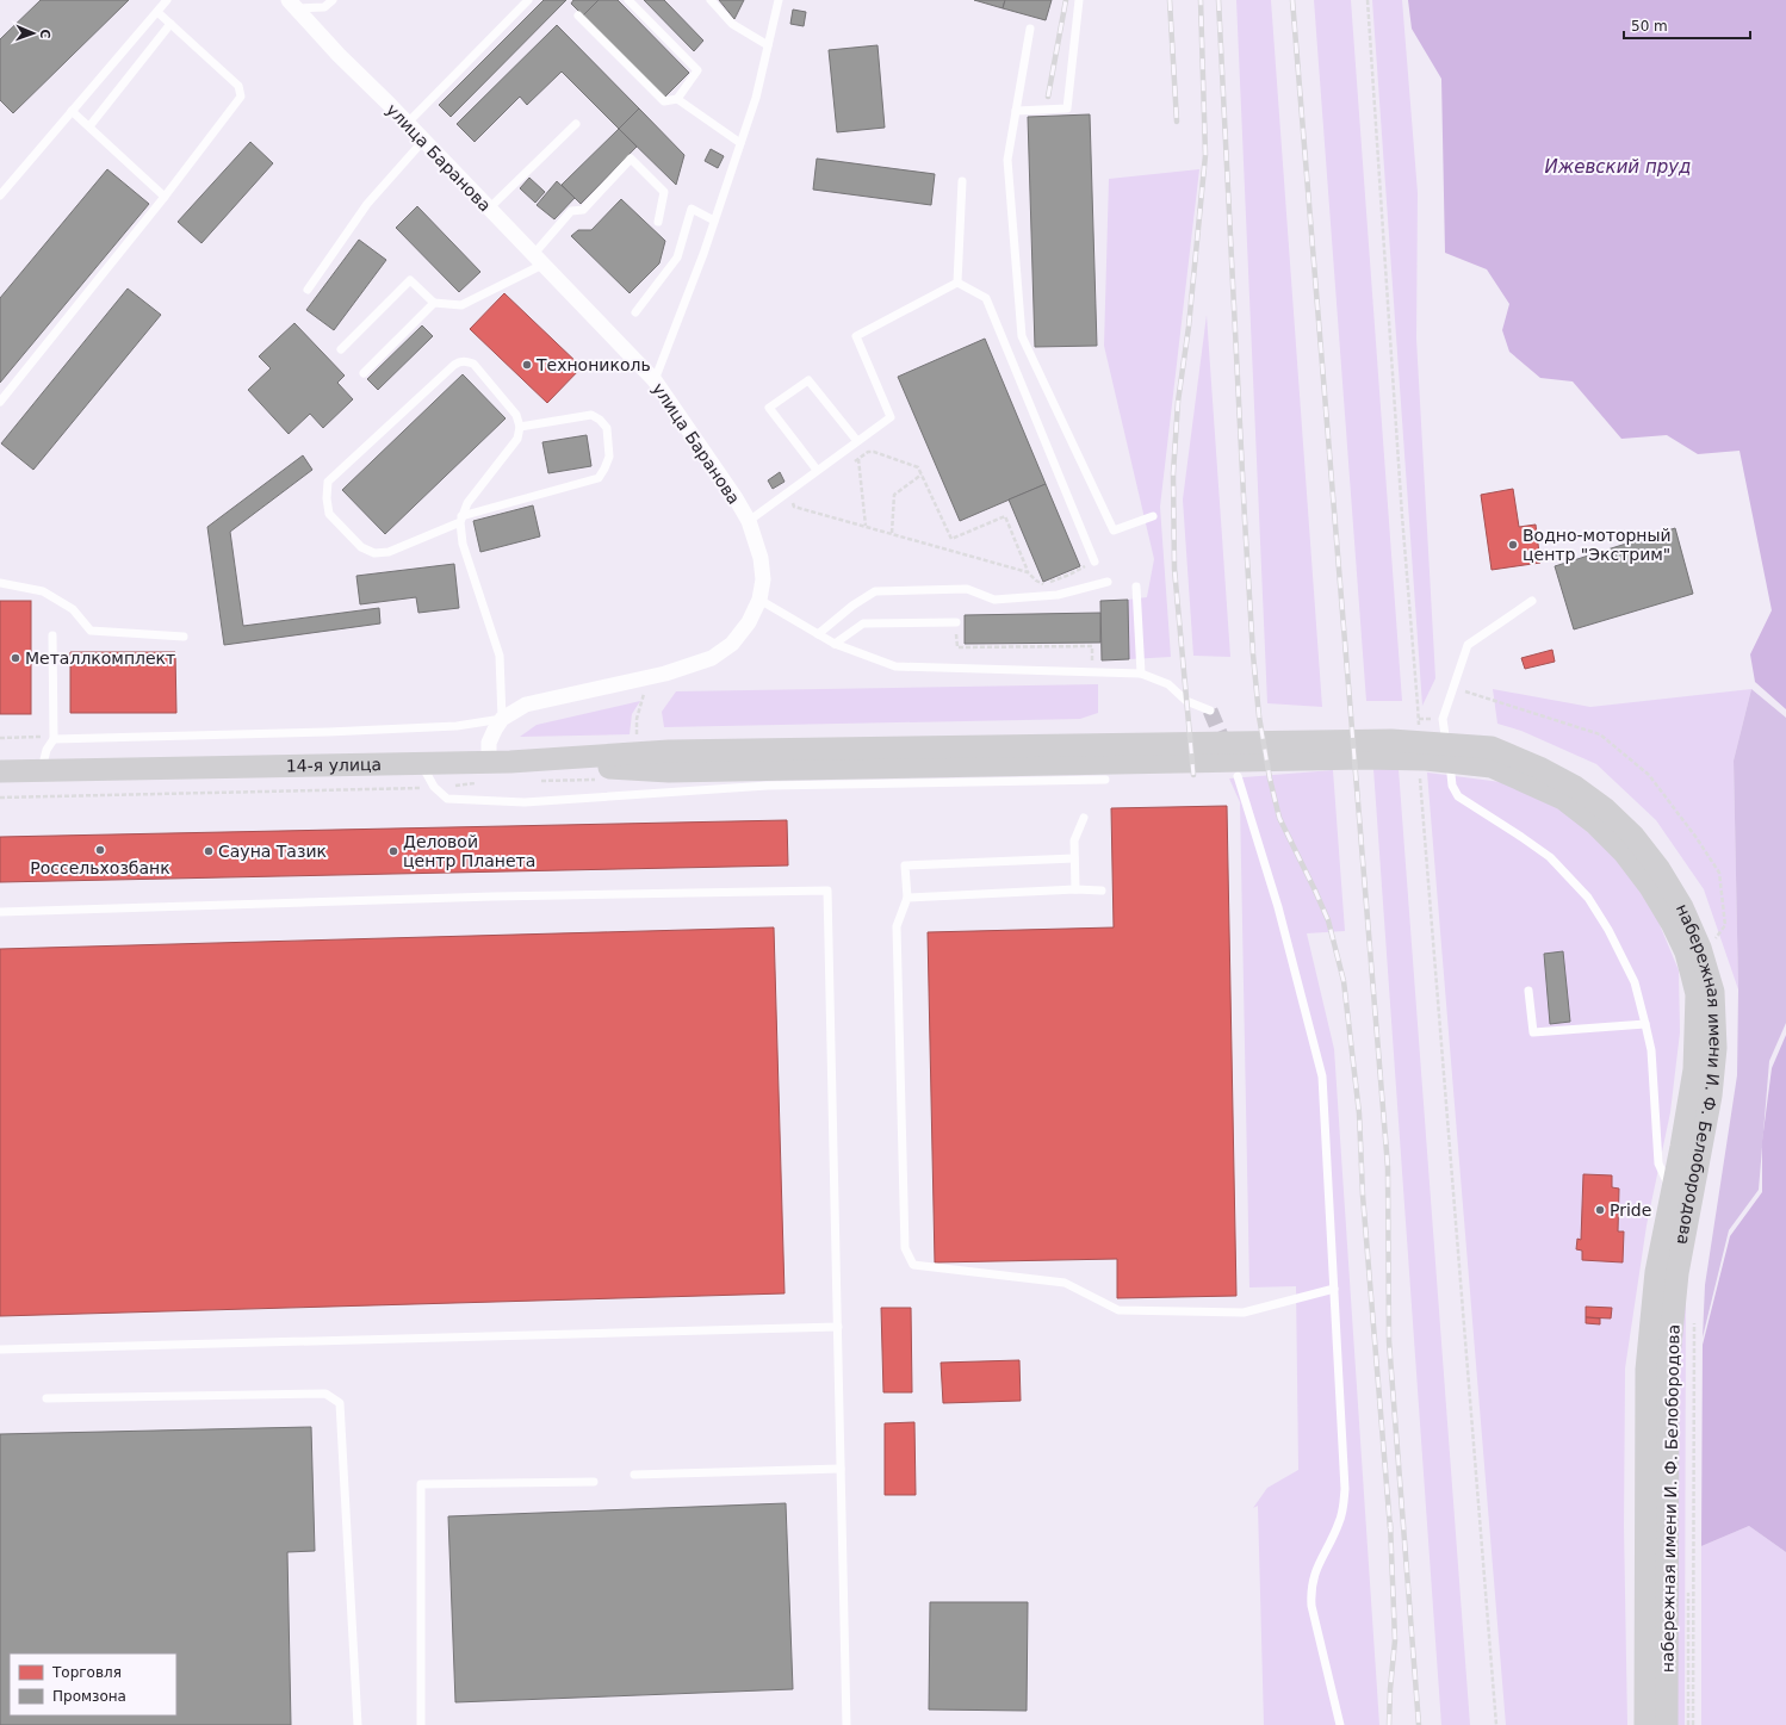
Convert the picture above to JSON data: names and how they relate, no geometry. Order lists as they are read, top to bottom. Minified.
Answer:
{"streets":{"main road":["14-я улица","набережная имени И. Ф. Белобородова"],"street":["улица Баранова"]},"crossings":[["14-я улица","набережная имени И. Ф. Белобородова"]],"water":["Ижевский пруд"],"places":["Технониколь","Водно-моторный центр \"Экстрим\"","Металлкомплект","Россельхозбанк","Сауна Тазик","Деловой центр Планета","Pride"],"legend":["Торговля","Промзона"],"scale_bar":"50 m","north":"right"}
